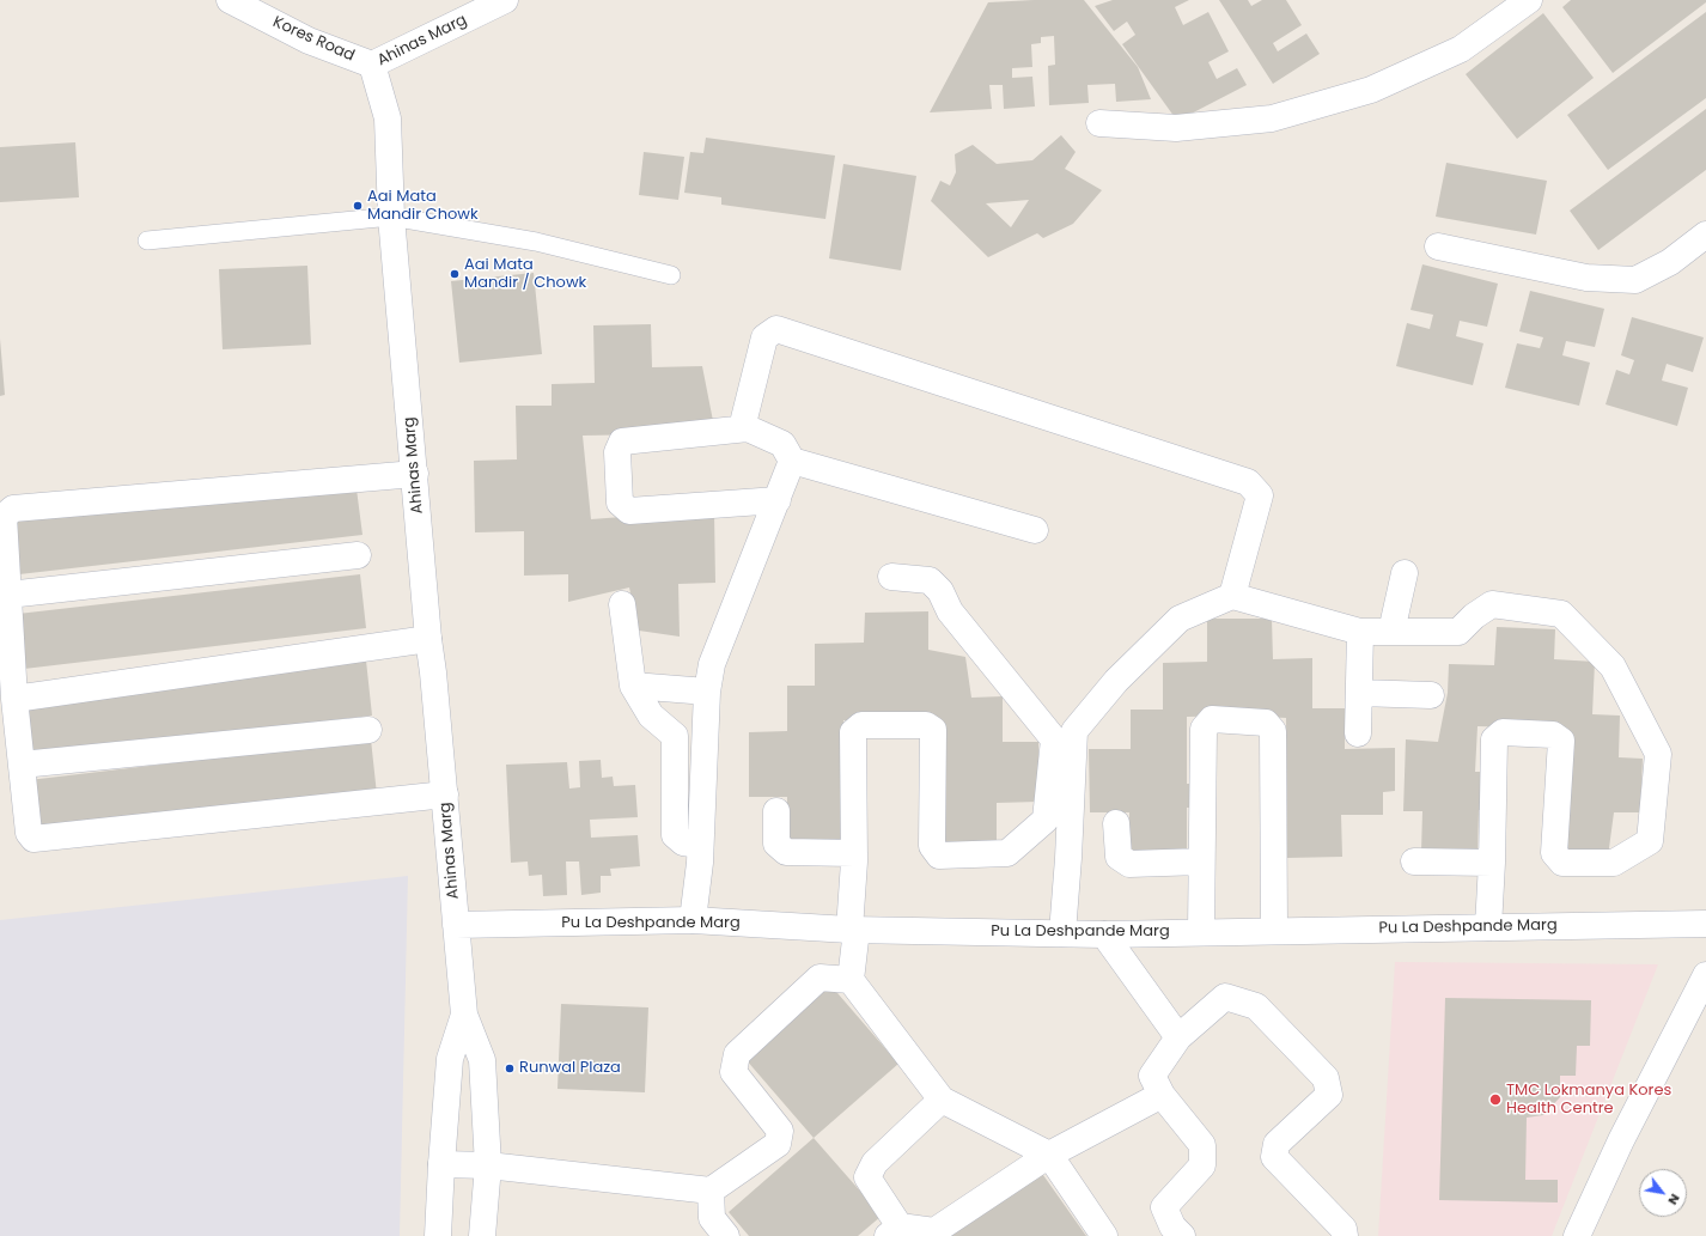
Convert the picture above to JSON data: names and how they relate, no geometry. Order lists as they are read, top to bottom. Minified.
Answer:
{"streets":{"street":["Kores Road","Ahinas Marg","Pu La Deshpande Marg"]},"crossings":[["Kores Road","Ahinas Marg"],["Ahinas Marg","Pu La Deshpande Marg"]],"places":["Aai Mata Mandir Chowk","Aai Mata Mandir / Chowk","Runwal Plaza","TMC Lokmanya Kores Health Centre"],"north":"bottom right"}
